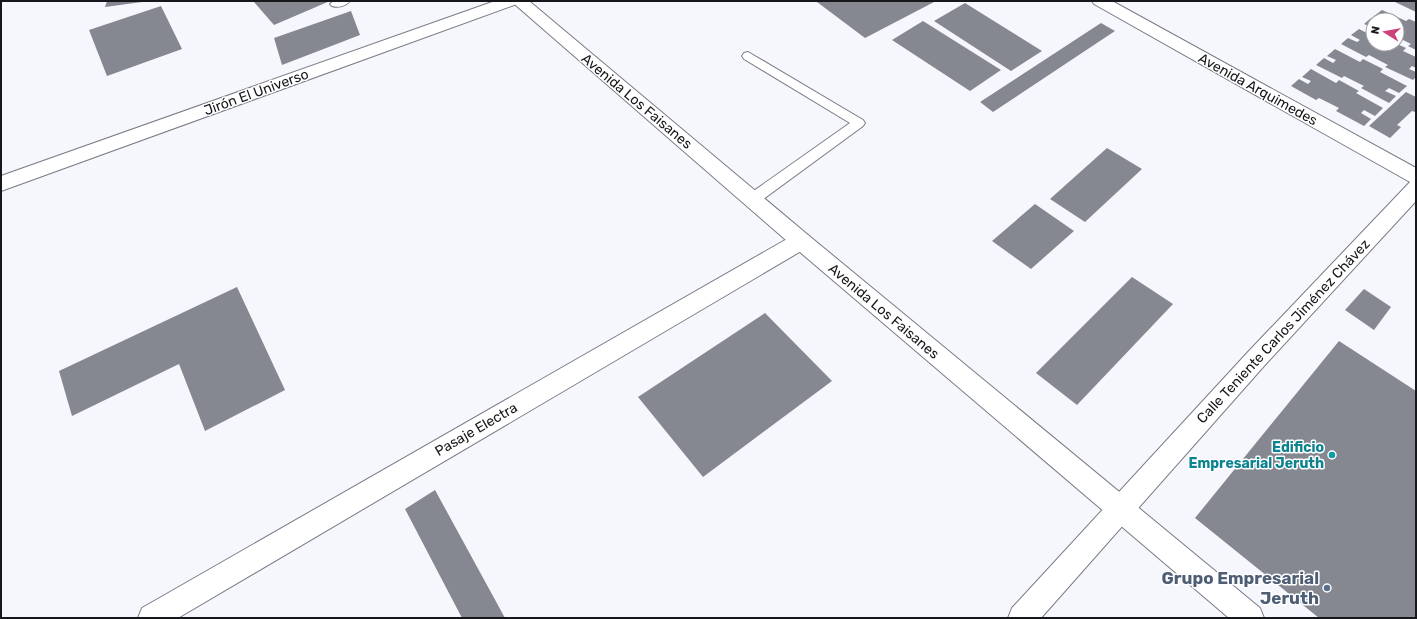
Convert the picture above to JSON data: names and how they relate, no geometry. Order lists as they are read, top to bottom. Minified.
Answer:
{"streets":{"street":["Avenida Arquimedes","Jirón El Universo","Avenida Los Faisanes","Calle Teniente Carlos Jiménez Chávez","Pasaje Electra"]},"crossings":[["Avenida Los Faisanes","Calle Teniente Carlos Jiménez Chávez"],["Avenida Los Faisanes","Pasaje Electra"]],"places":["Edificio Empresarial Jeruth","Grupo Empresarial Jeruth"],"north":"left"}
